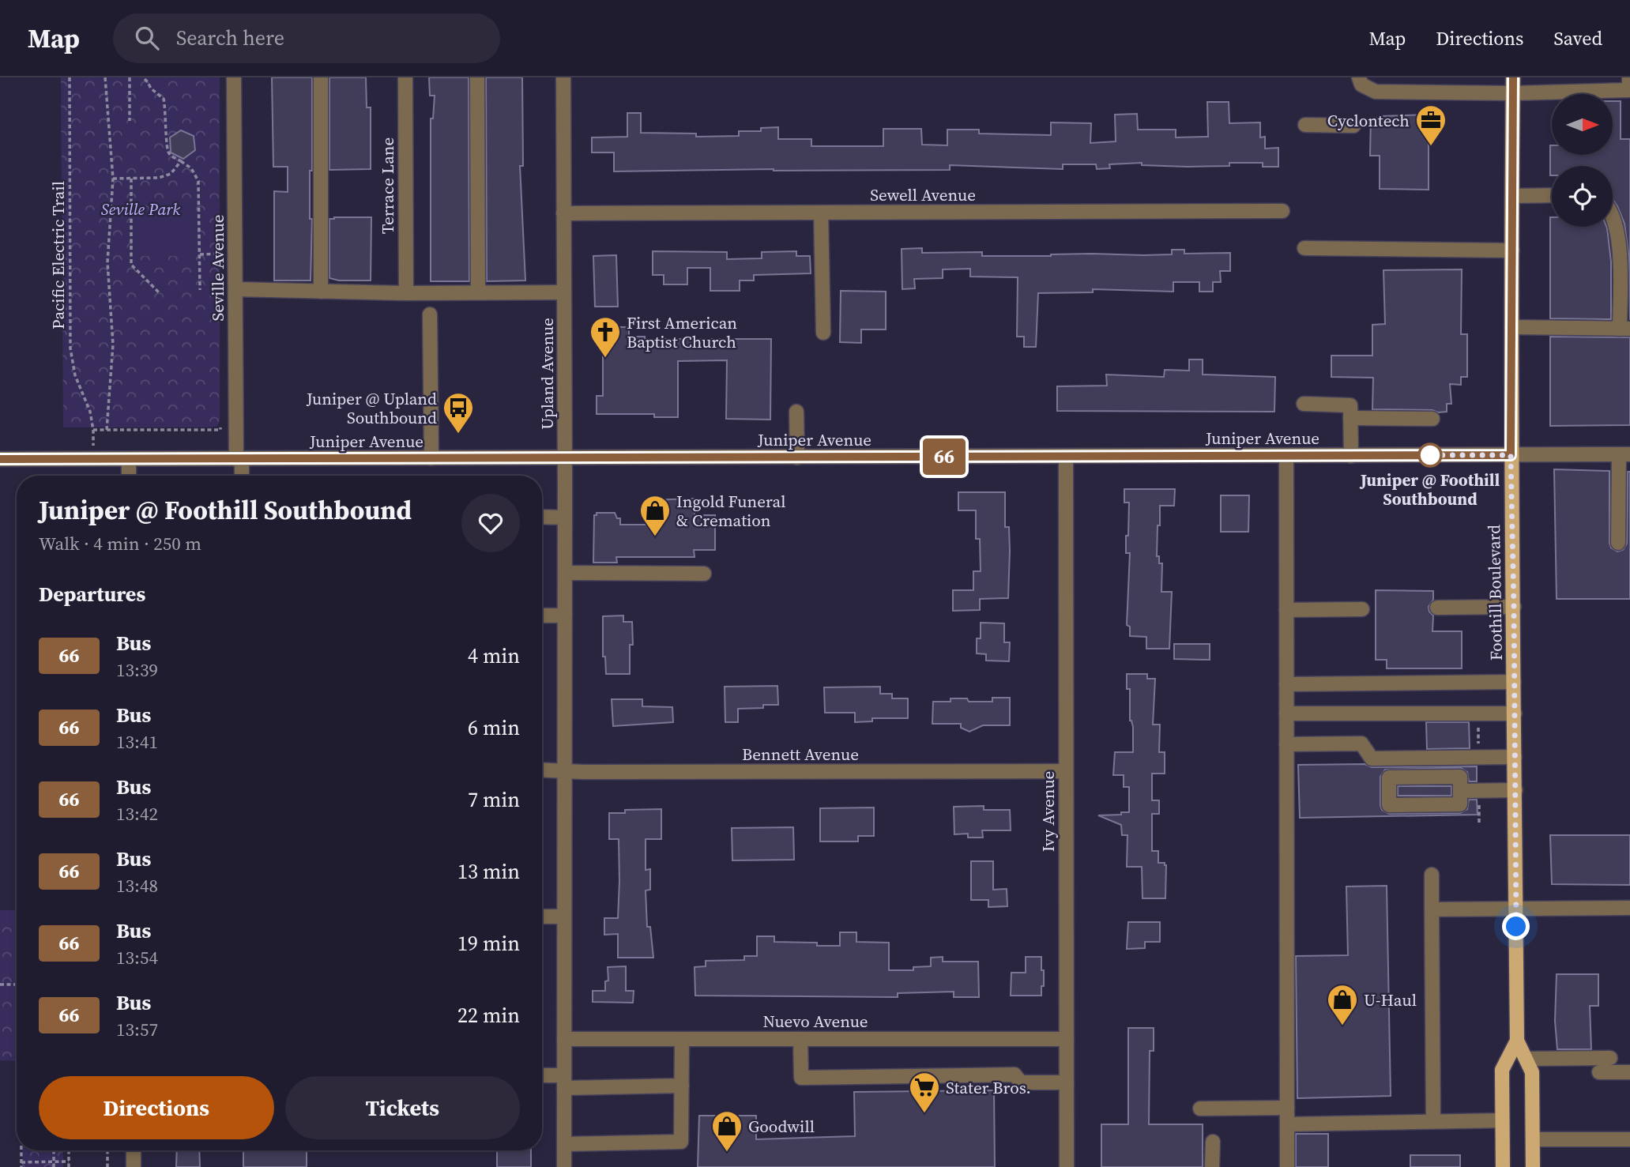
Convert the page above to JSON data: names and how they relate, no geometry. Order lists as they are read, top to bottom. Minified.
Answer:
{"streets":{"main road":["Foothill Boulevard"],"street":["Terrace Lane","Sewell Avenue","Seville Avenue","Upland Avenue","Juniper Avenue","Bennett Avenue","Ivy Avenue","Nuevo Avenue"],"path":["Pacific Electric Trail"]},"crossings":[["Sewell Avenue","Upland Avenue"],["Seville Avenue","Juniper Avenue"],["Upland Avenue","Juniper Avenue"],["Upland Avenue","Bennett Avenue"],["Upland Avenue","Nuevo Avenue"],["Juniper Avenue","Foothill Boulevard"],["Juniper Avenue","Ivy Avenue"],["Bennett Avenue","Ivy Avenue"],["Ivy Avenue","Nuevo Avenue"]],"parks":["Seville Park"],"places":{"office":["Cyclontech"],"church":["First American Baptist Church"],"bus stop":["Juniper @ Upland Southbound"],"other":["Juniper @ Foothill Southbound"],"shop":["Ingold Funeral & Cremation","U-Haul","Goodwill"],"supermarket":["Stater Bros."]},"lines":["bus line 66"],"north":"right","page":{"header":"Map","search":"Search here","nav":["Map","Directions","Saved"],"on_map":"66","heading":[["Juniper @ Foothill Southbound","Walk · 4 min · 250 m"],"Departures"],"list":[{"mark":"66","name":"Bus","note":"13:39","value":"4 min"},{"mark":"66","name":"Bus","note":"13:41","value":"6 min"},{"mark":"66","name":"Bus","note":"13:42","value":"7 min"},{"mark":"66","name":"Bus","note":"13:48","value":"13 min"},{"mark":"66","name":"Bus","note":"13:54","value":"19 min"},{"mark":"66","name":"Bus","note":"13:57","value":"22 min"}],"buttons":["Directions","Tickets"]}}
